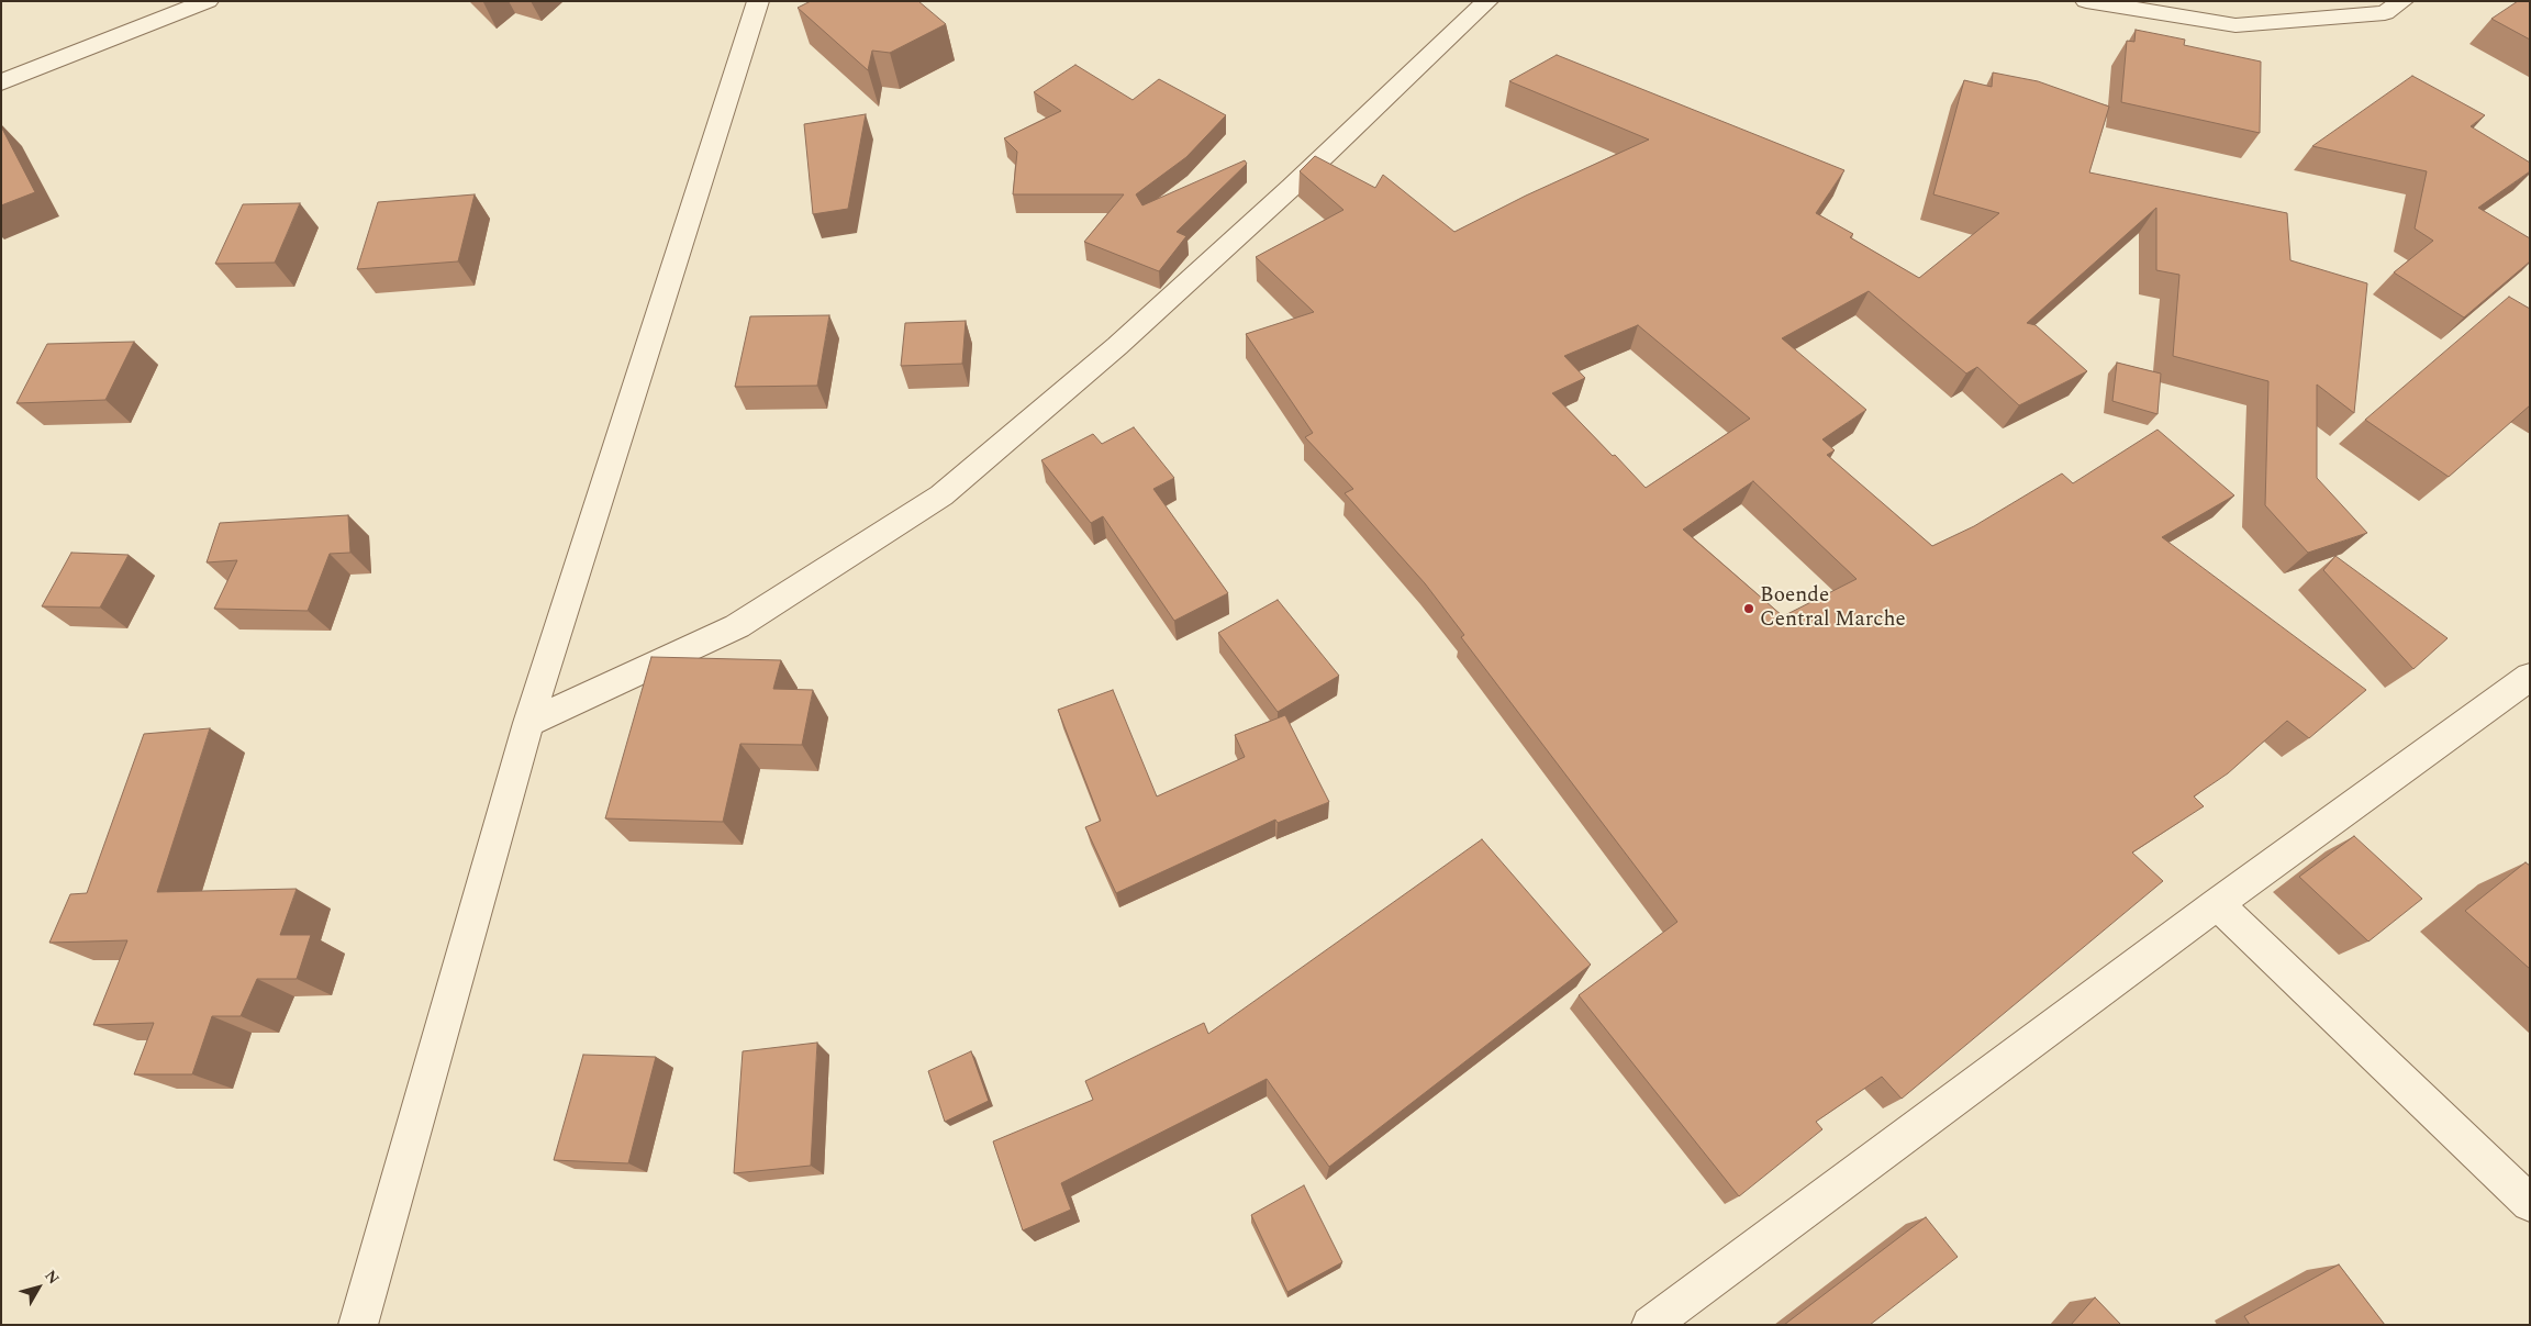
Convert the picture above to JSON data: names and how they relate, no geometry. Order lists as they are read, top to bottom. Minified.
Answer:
{"places":["Boende Central Marche"],"north":"top right"}
